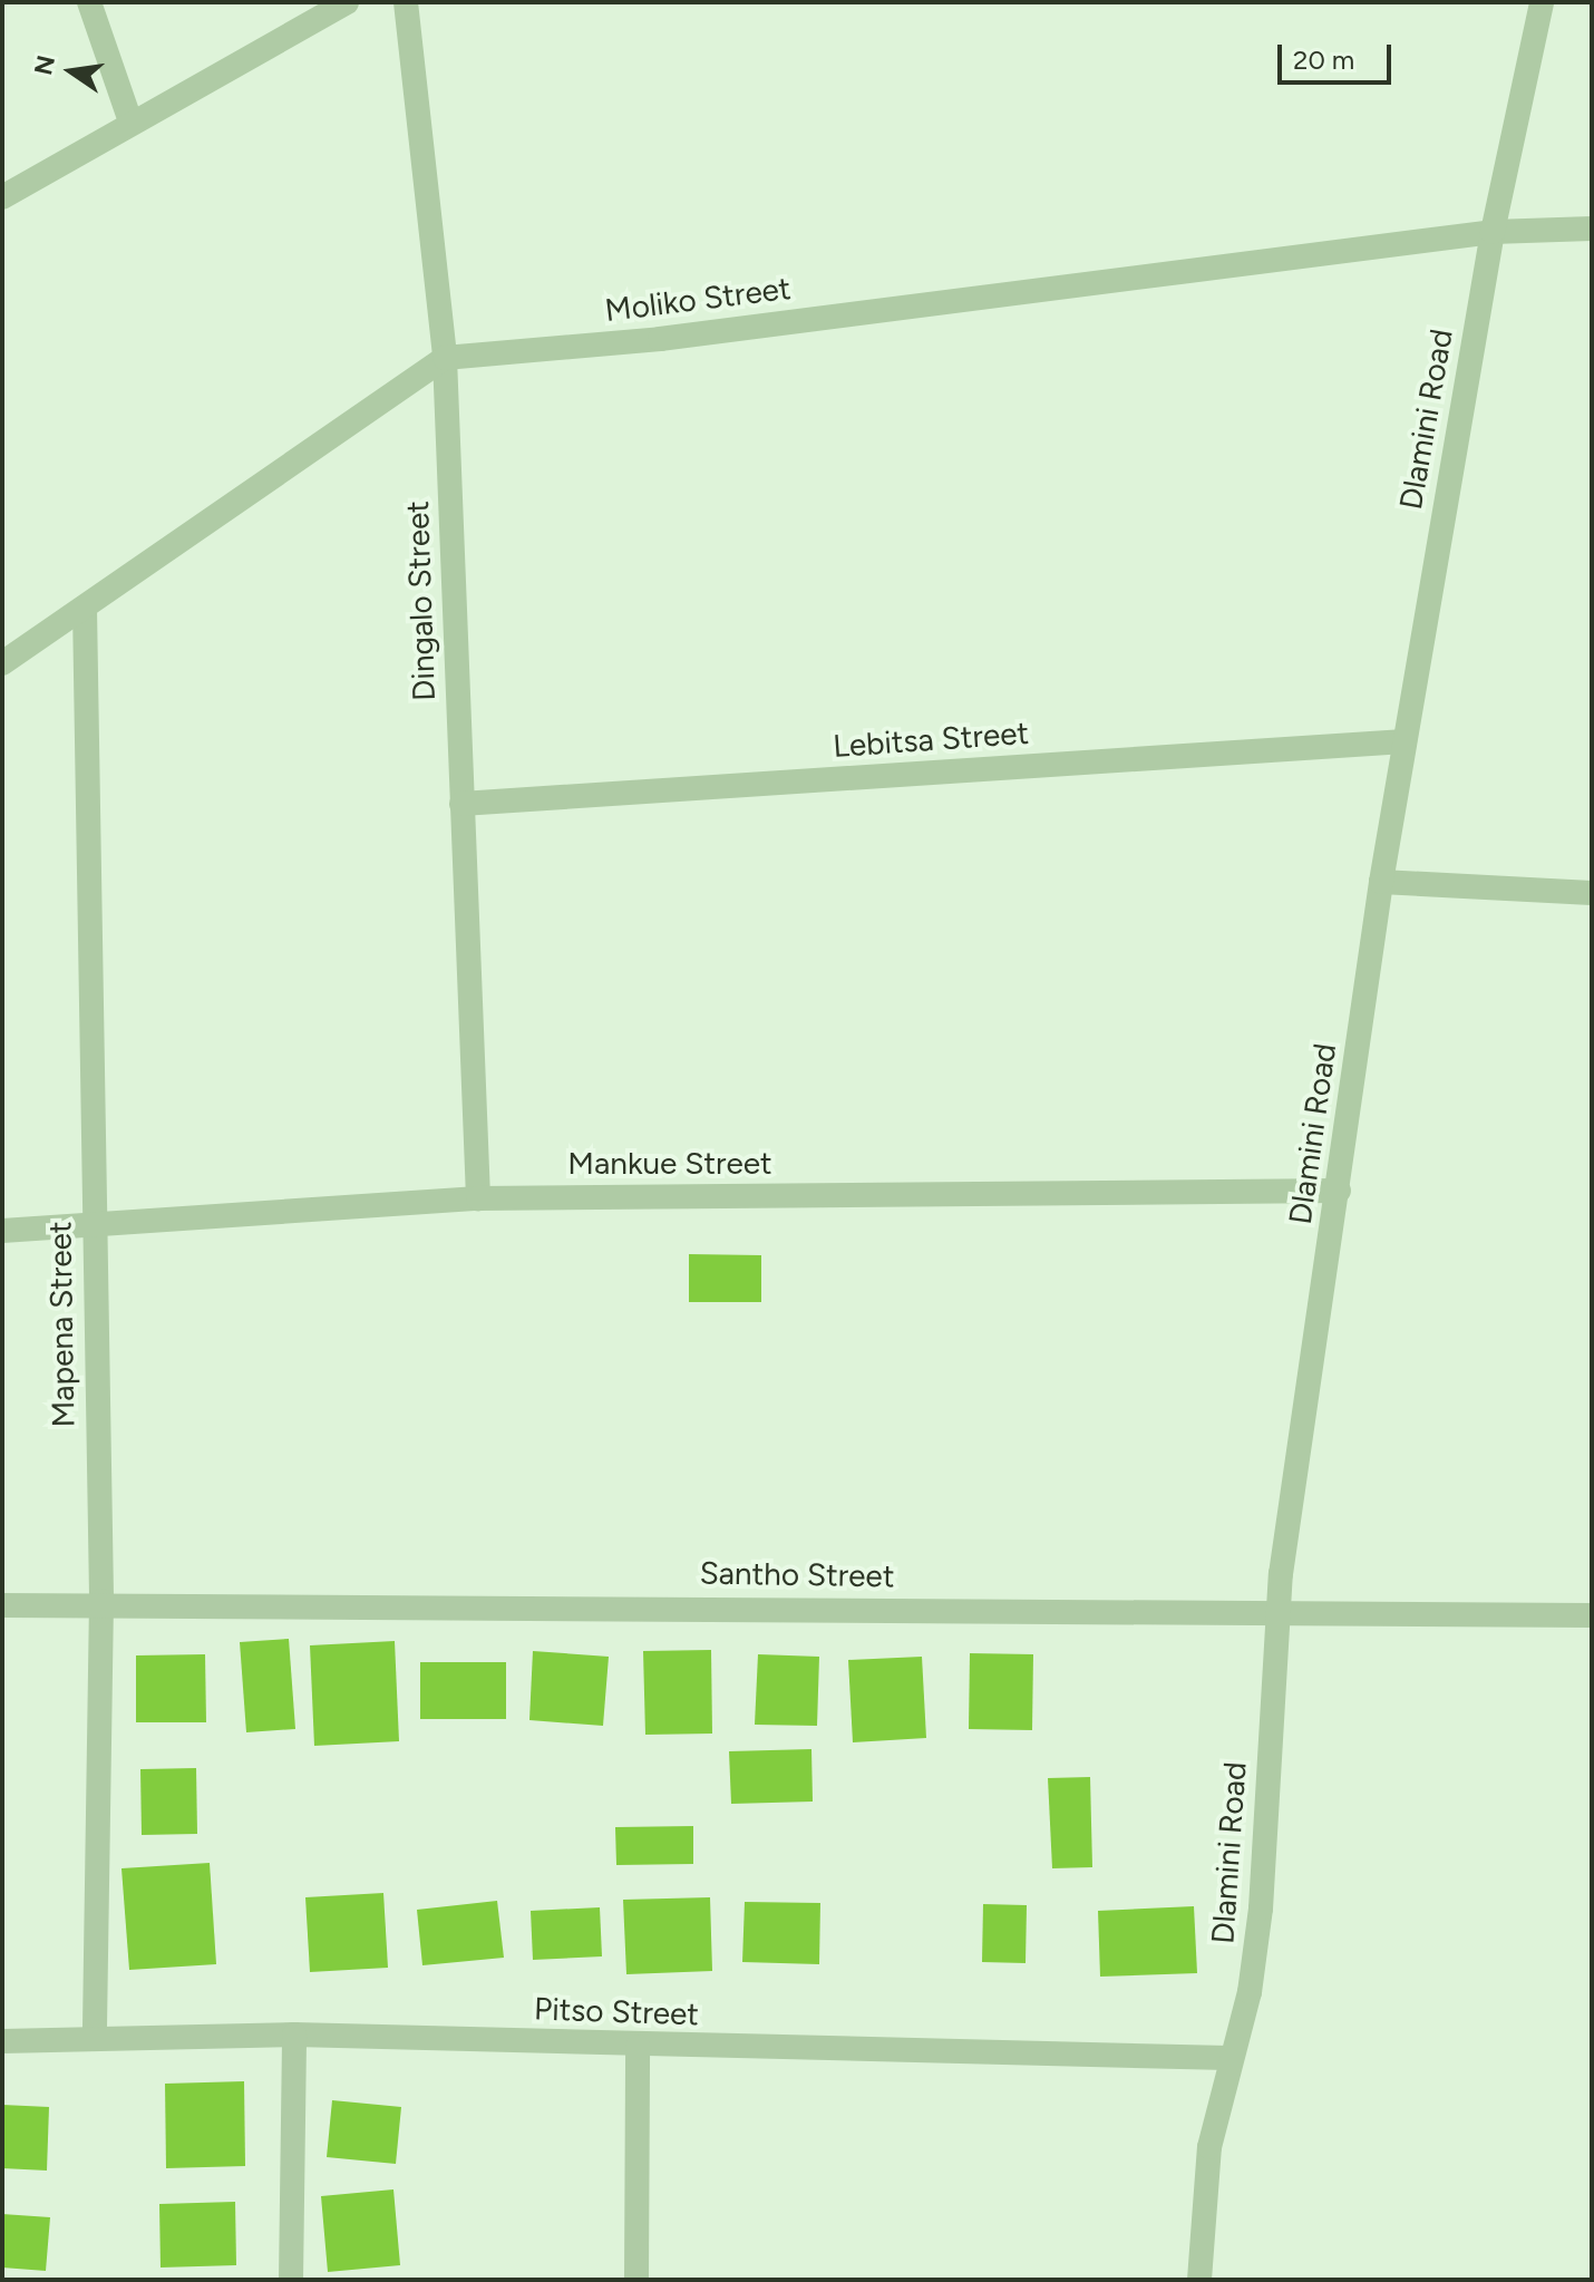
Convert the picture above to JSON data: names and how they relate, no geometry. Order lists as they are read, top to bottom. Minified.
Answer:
{"streets":{"street":["Moliko Street","Dlamini Road","Dingalo Street","Lebitsa Street","Mankue Street","Mapena Street","Santho Street","Pitso Street"]},"crossings":[["Moliko Street","Dlamini Road"],["Moliko Street","Dingalo Street"],["Moliko Street","Mapena Street"],["Dlamini Road","Lebitsa Street"],["Dlamini Road","Mankue Street"],["Dlamini Road","Santho Street"],["Dlamini Road","Pitso Street"],["Dingalo Street","Lebitsa Street"],["Dingalo Street","Mankue Street"],["Mankue Street","Mapena Street"],["Mapena Street","Santho Street"],["Mapena Street","Pitso Street"]],"scale_bar":"20 m","north":"left"}
